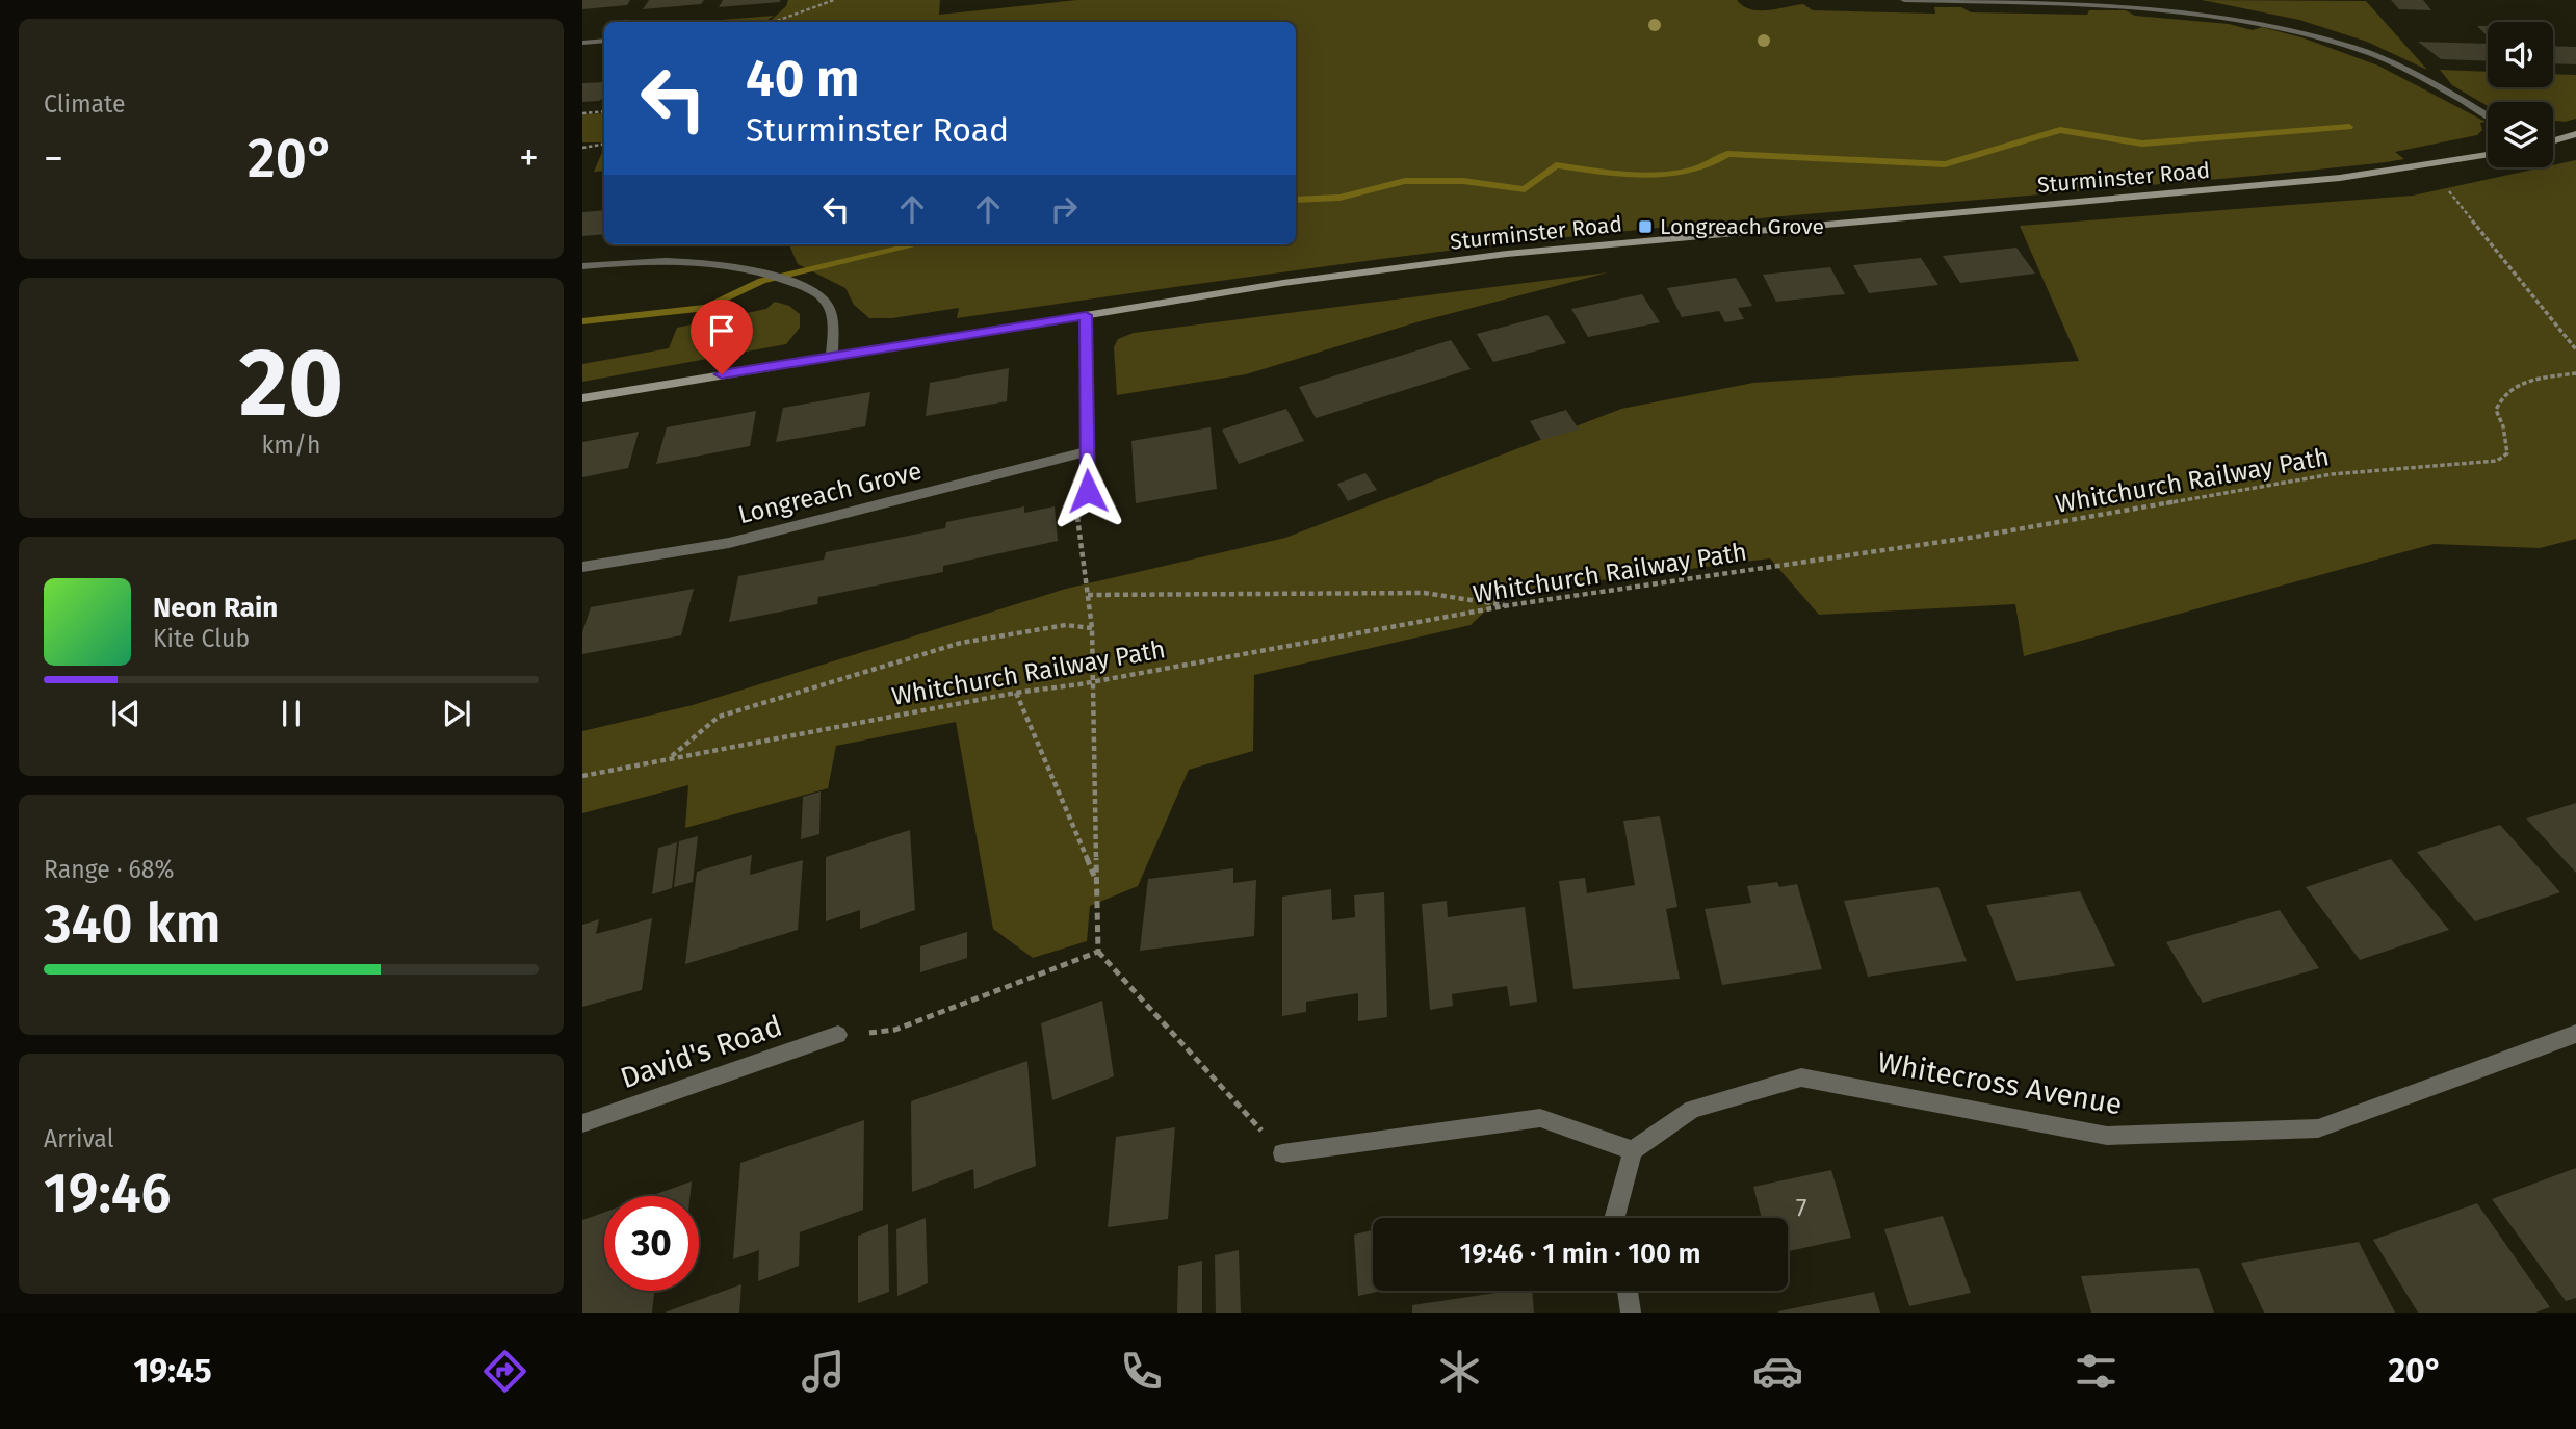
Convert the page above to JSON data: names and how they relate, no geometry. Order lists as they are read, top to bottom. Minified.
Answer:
{"streets":{"street":["Sturminster Road","Longreach Grove","David's Road","Whitecross Avenue"],"path":["Whitchurch Railway Path"]},"places":{"transit":["Longreach Grove"]},"house_numbers":["7"],"page":{"tile":["Climate",["20","km/h"],["Range · 68%","340 km"],["Arrival","19:46"]],"turn":["40 m","Sturminster Road"],"heat":["−","20°","+"],"song":["Neon Rain","Kite Club"],"limit":"30","trip":"19:46 · 1 min · 100 m","tabs":["19:45","20°"]}}
